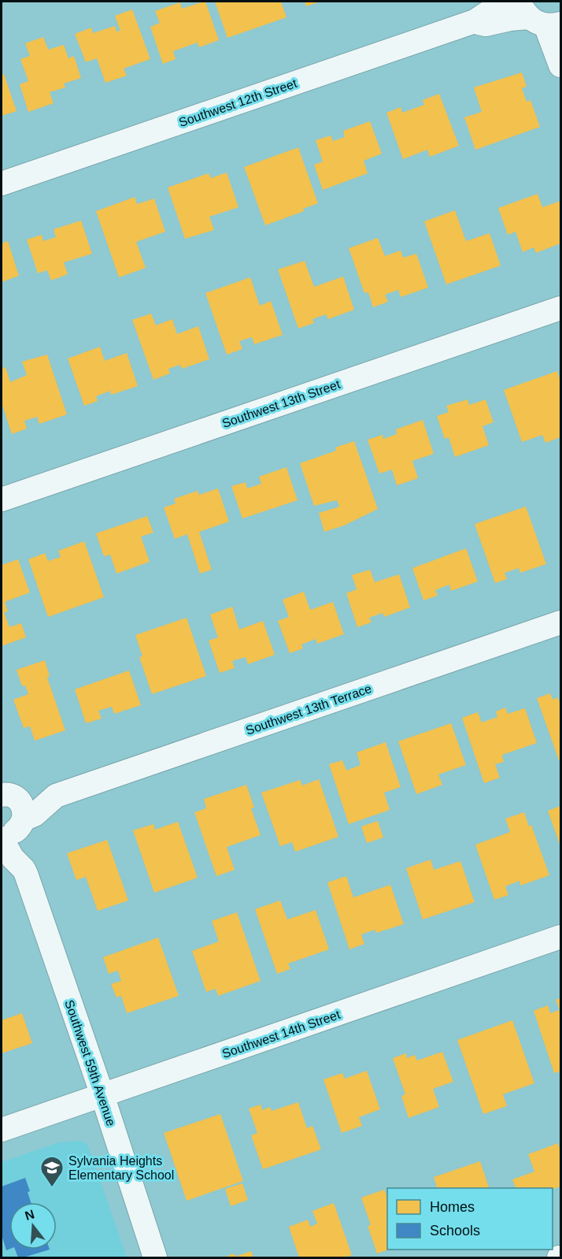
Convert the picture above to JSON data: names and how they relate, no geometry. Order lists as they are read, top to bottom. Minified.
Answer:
{"streets":{"street":["Southwest 12th Street","Southwest 13th Street","Southwest 13th Terrace","Southwest 14th Street","Southwest 59th Avenue"]},"crossings":[["Southwest 13th Terrace","Southwest 59th Avenue"],["Southwest 14th Street","Southwest 59th Avenue"]],"places":{"school or university":["Sylvania Heights Elementary School"]},"legend":["Homes","Schools"],"north":"top"}
